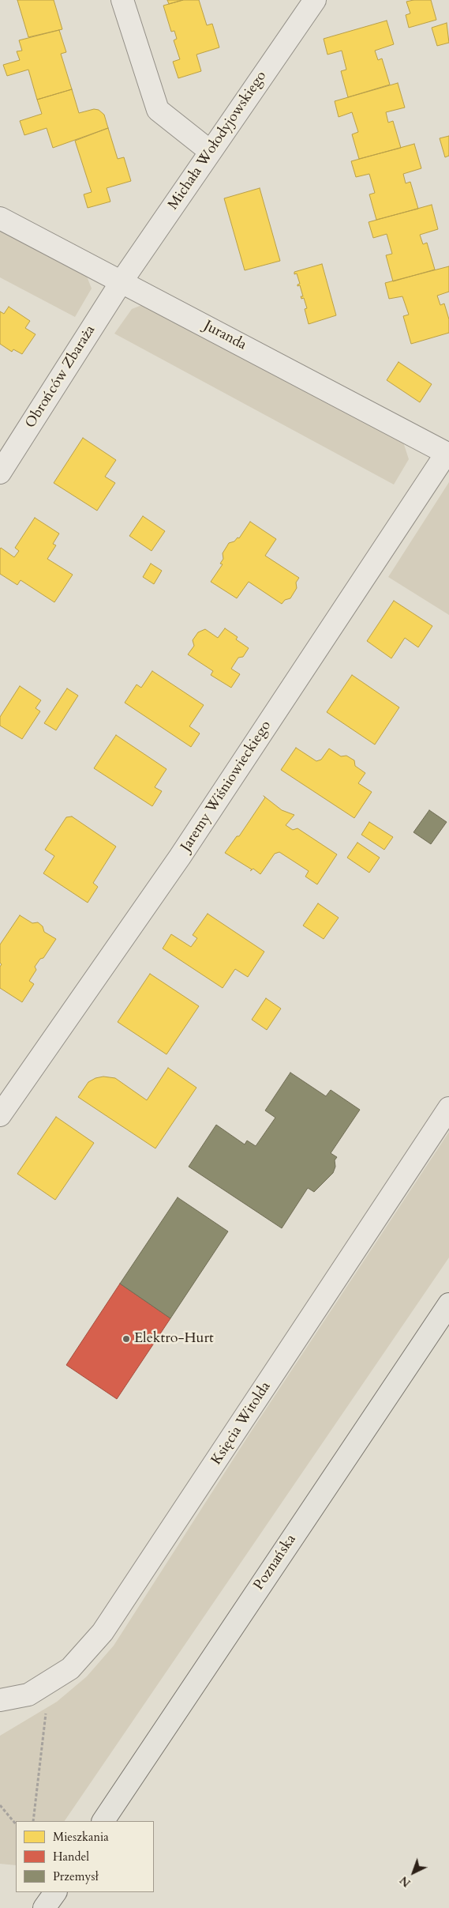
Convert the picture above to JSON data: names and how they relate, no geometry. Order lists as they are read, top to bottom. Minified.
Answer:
{"streets":{"main road":["Poznańska"],"street":["Michała Wołodyjowskiego","Juranda","Obrońców Zbaraża","Jaremy Wiśniowieckiego","Księcia Witolda"]},"crossings":[["Michała Wołodyjowskiego","Juranda"],["Michała Wołodyjowskiego","Obrońców Zbaraża"],["Juranda","Obrońców Zbaraża"],["Juranda","Jaremy Wiśniowieckiego"]],"places":["Elektro-Hurt"],"legend":["Mieszkania","Handel","Przemysł"],"north":"bottom left"}
